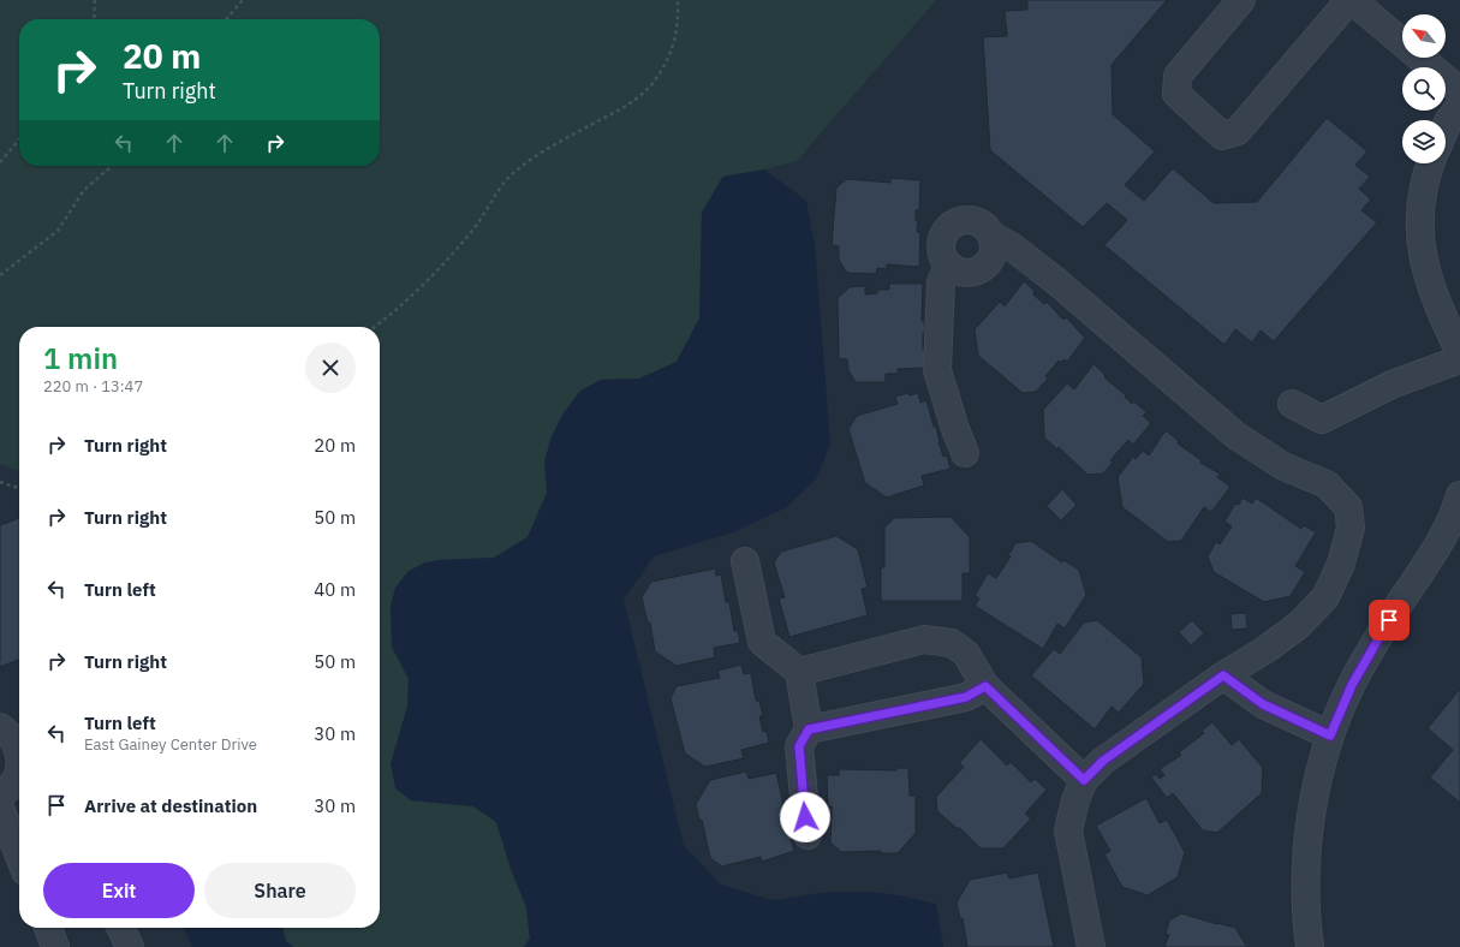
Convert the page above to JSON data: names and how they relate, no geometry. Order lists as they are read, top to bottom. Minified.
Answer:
{"north":"top left","page":{"turn":["20 m","Turn right"],"heading":["1 min","220 m · 13:47"],"list":[{"name":"Turn right","value":"20 m"},{"name":"Turn right","value":"50 m"},{"name":"Turn left","value":"40 m"},{"name":"Turn right","value":"50 m"},{"name":"Turn left","note":"East Gainey Center Drive","value":"30 m"},{"name":"Arrive at destination","value":"30 m"}],"buttons":["Exit","Share"]}}
